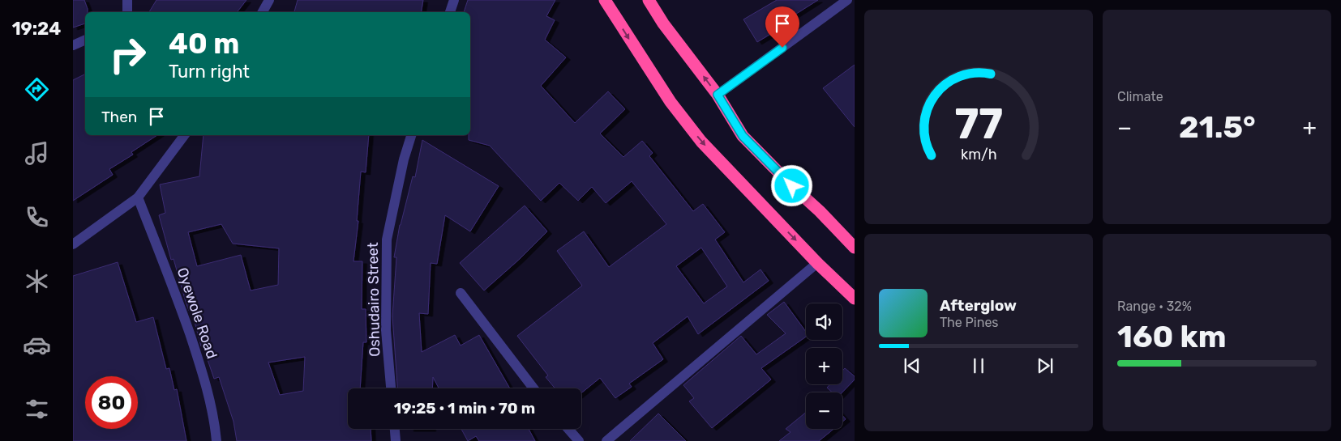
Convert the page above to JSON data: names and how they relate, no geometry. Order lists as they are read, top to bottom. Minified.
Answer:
{"streets":{"street":["Oshudairo Street","Oyewole Road"]},"page":{"tabs":"19:24","tile":["Climate",["Range · 32%","160 km"]],"turn":["40 m","Turn right"],"then":"Then","heat":["−","21.5°","+"],"song":["Afterglow","The Pines"],"map_buttons":["+","−"],"limit":"80","trip":"19:25 · 1 min · 70 m","gauge":["77","km/h"]}}
